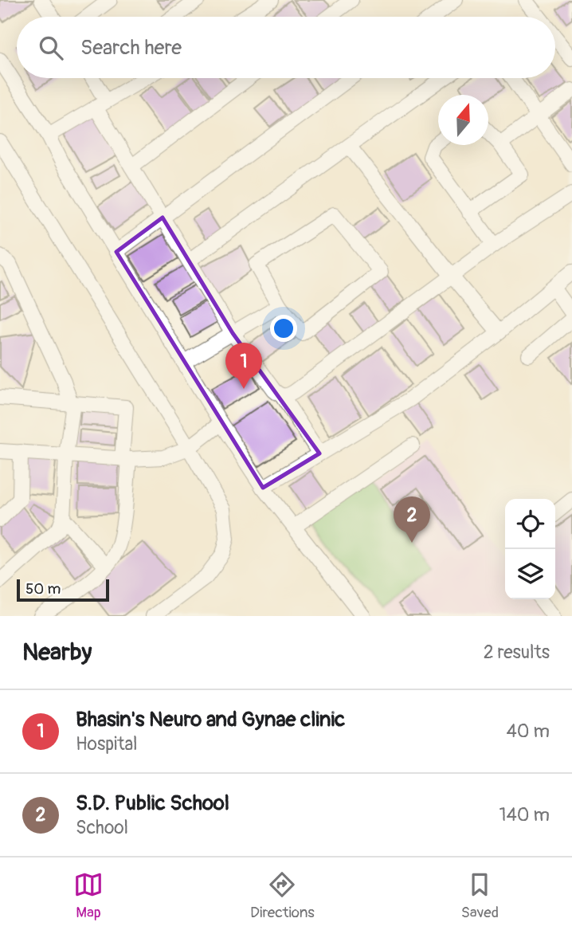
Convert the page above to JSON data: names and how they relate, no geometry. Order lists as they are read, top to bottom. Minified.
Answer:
{"scale_bar":"50 m","north":"top","page":{"search":"Search here","pins":["1","2"],"scale":"50 m","heading":["Nearby","2 results"],"list":[{"mark":"1","name":"Bhasin's Neuro and Gynae clinic","note":"Hospital","value":"40 m"},{"mark":"2","name":"S.D. Public School","note":"School","value":"140 m"}],"nav":["Map","Directions","Saved"]}}
